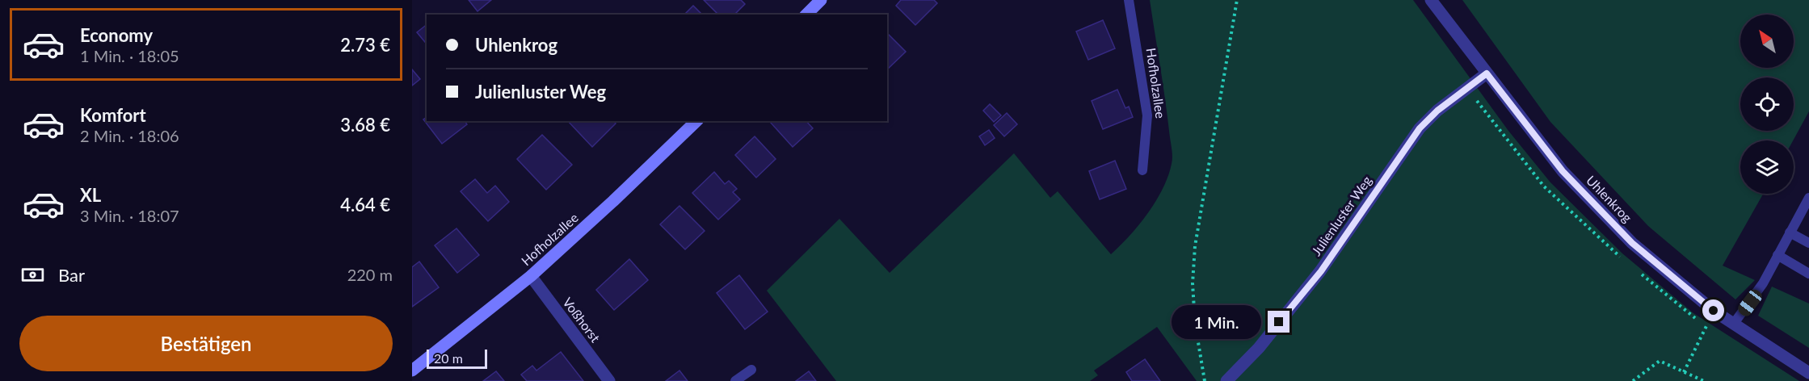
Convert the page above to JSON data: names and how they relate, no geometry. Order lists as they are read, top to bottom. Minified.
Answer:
{"streets":{"street":["Hofholzallee","Uhlenkrog","Julienluster Weg","Voßhorst"]},"crossings":[["Hofholzallee","Voßhorst"],["Uhlenkrog","Julienluster Weg"]],"scale_bar":"20 m","north":"top left","page":{"list":[{"name":"Economy","note":"1 Min. · 18:05","value":"2.73 €"},{"name":"Komfort","note":"2 Min. · 18:06","value":"3.68 €"},{"name":"XL","note":"3 Min. · 18:07","value":"4.64 €"}],"banner":["Uhlenkrog","Julienluster Weg"],"pay":["Bar","220 m"],"bubble":"1 Min.","buttons":"Bestätigen","scale":"20 m"}}
